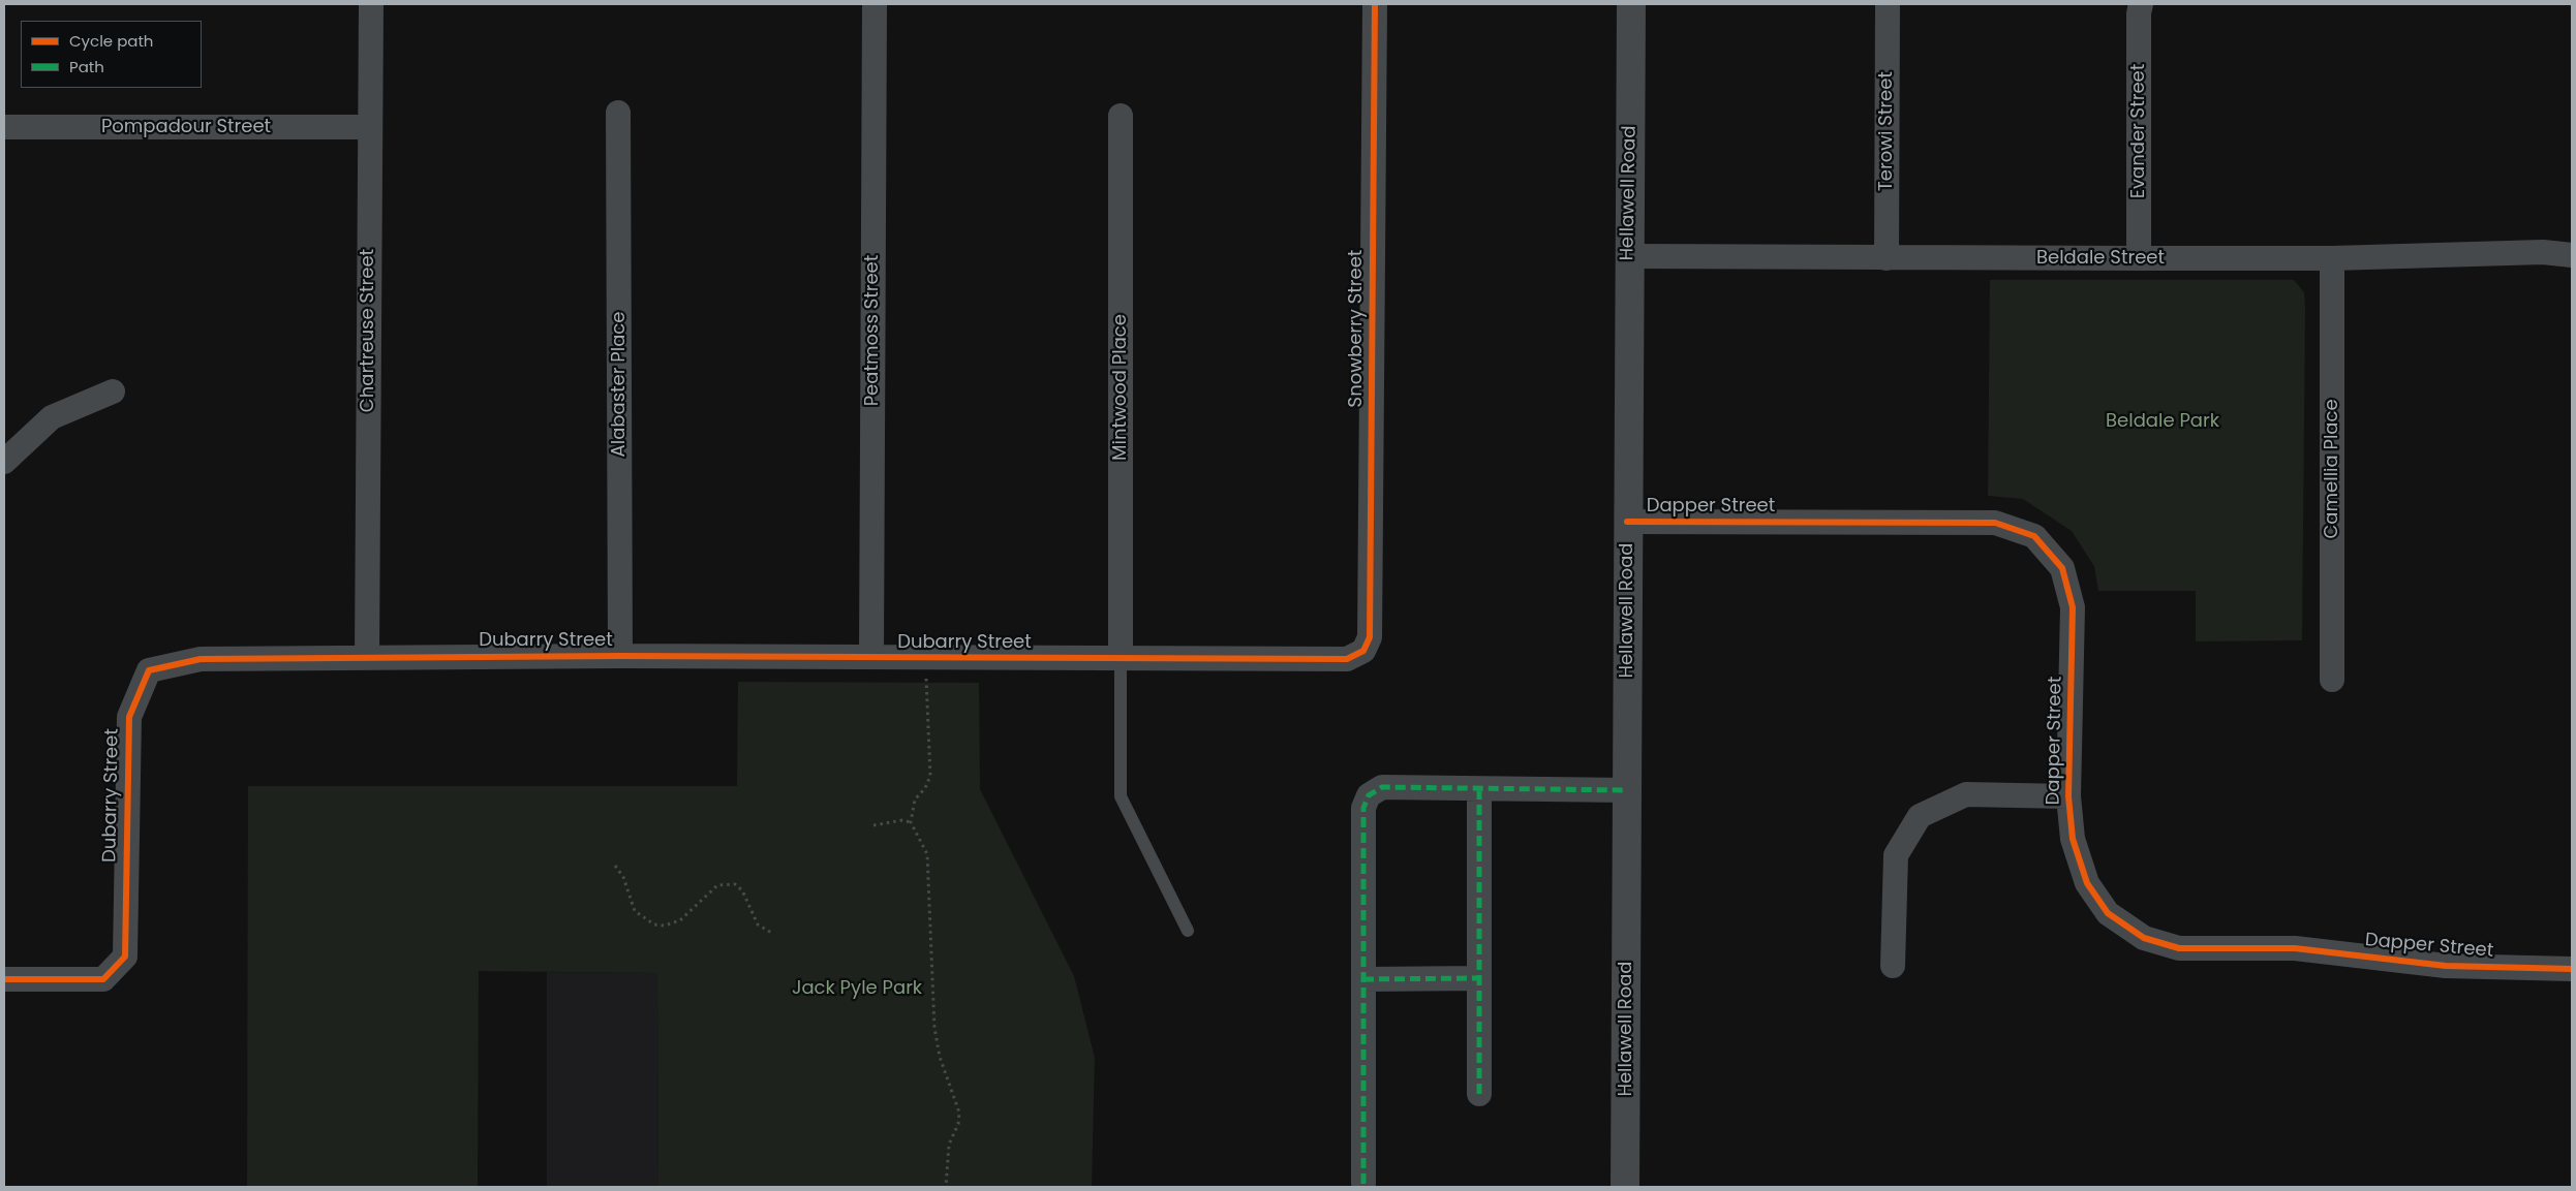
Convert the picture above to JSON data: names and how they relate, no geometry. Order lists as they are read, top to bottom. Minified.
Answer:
{"streets":{"street":["Pompadour Street","Terowi Street","Evander Street","Hellawell Road","Beldale Street","Snowberry Street","Chartreuse Street","Peatmoss Street","Alabaster Place","Mintwood Place","Camellia Place","Dapper Street","Dubarry Street"]},"crossings":[["Pompadour Street","Chartreuse Street"],["Terowi Street","Beldale Street"],["Evander Street","Beldale Street"],["Hellawell Road","Beldale Street"],["Hellawell Road","Dapper Street"],["Beldale Street","Camellia Place"],["Snowberry Street","Dubarry Street"],["Chartreuse Street","Dubarry Street"],["Peatmoss Street","Dubarry Street"],["Alabaster Place","Dubarry Street"],["Mintwood Place","Dubarry Street"]],"parks":["Beldale Park","Jack Pyle Park"],"legend":["Cycle path","Path"]}
